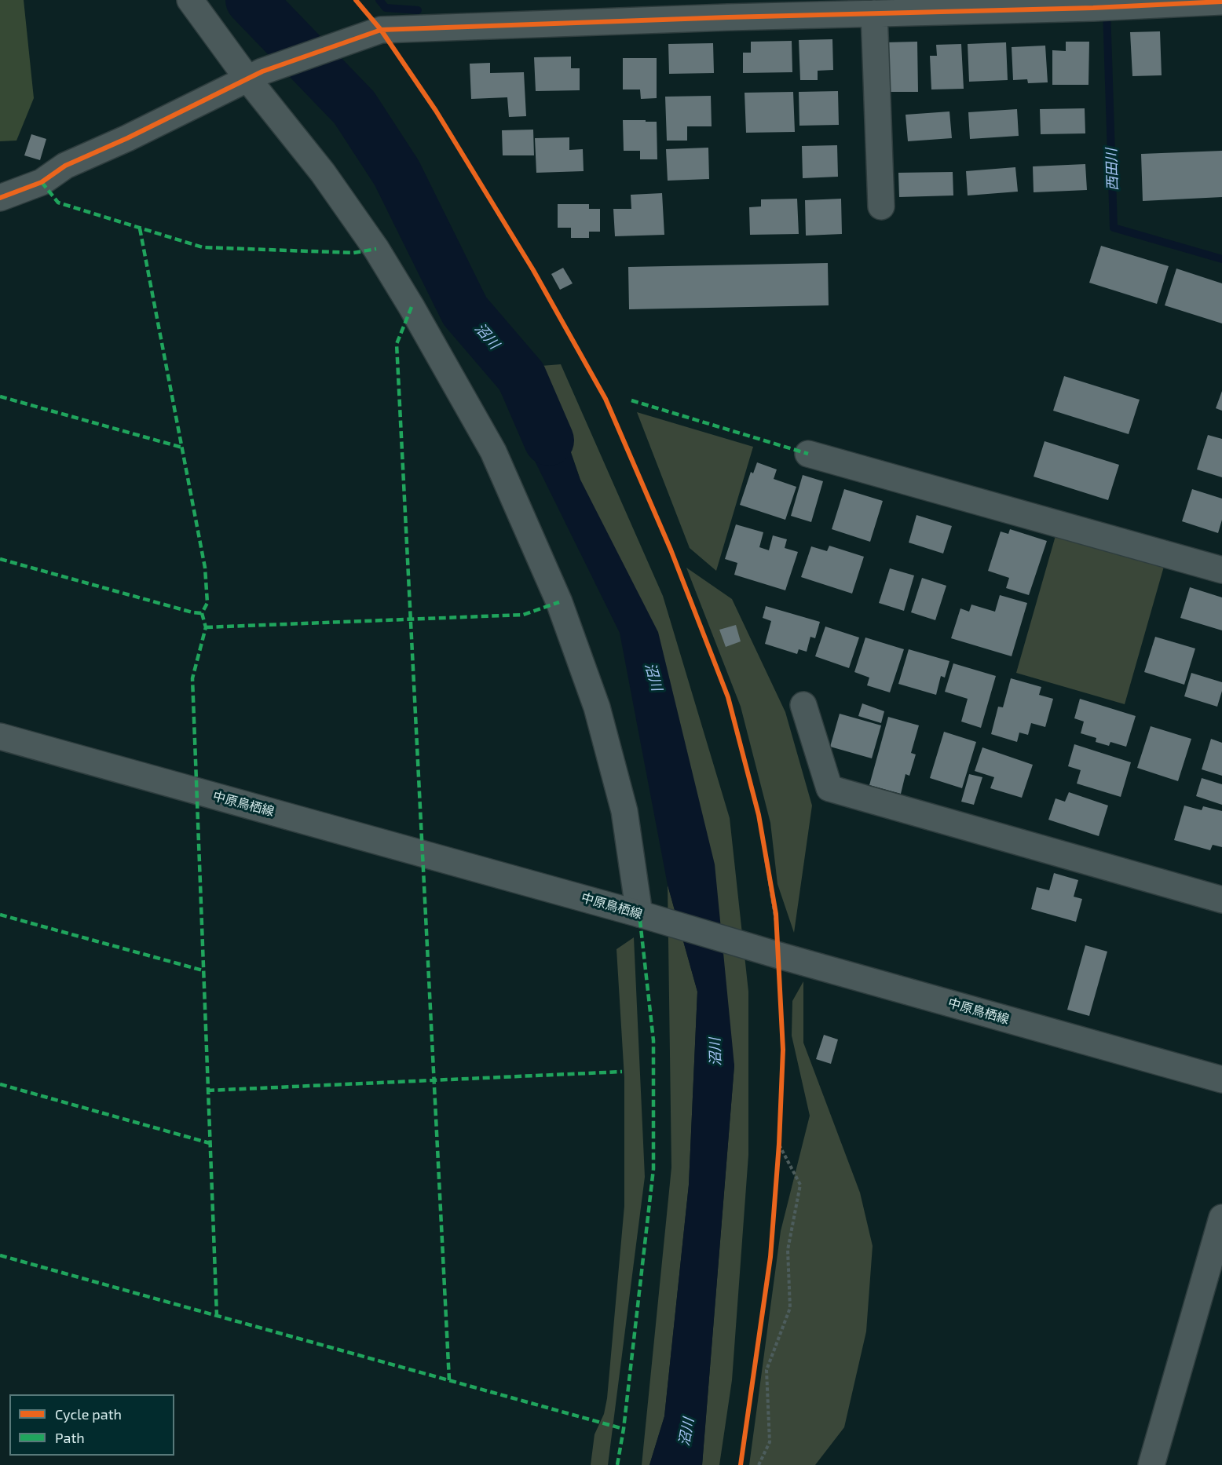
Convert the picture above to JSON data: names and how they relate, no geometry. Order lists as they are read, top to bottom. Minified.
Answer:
{"streets":{"street":["中原鳥栖線"]},"water":["西田川","沼川"],"legend":["Cycle path","Path"]}
